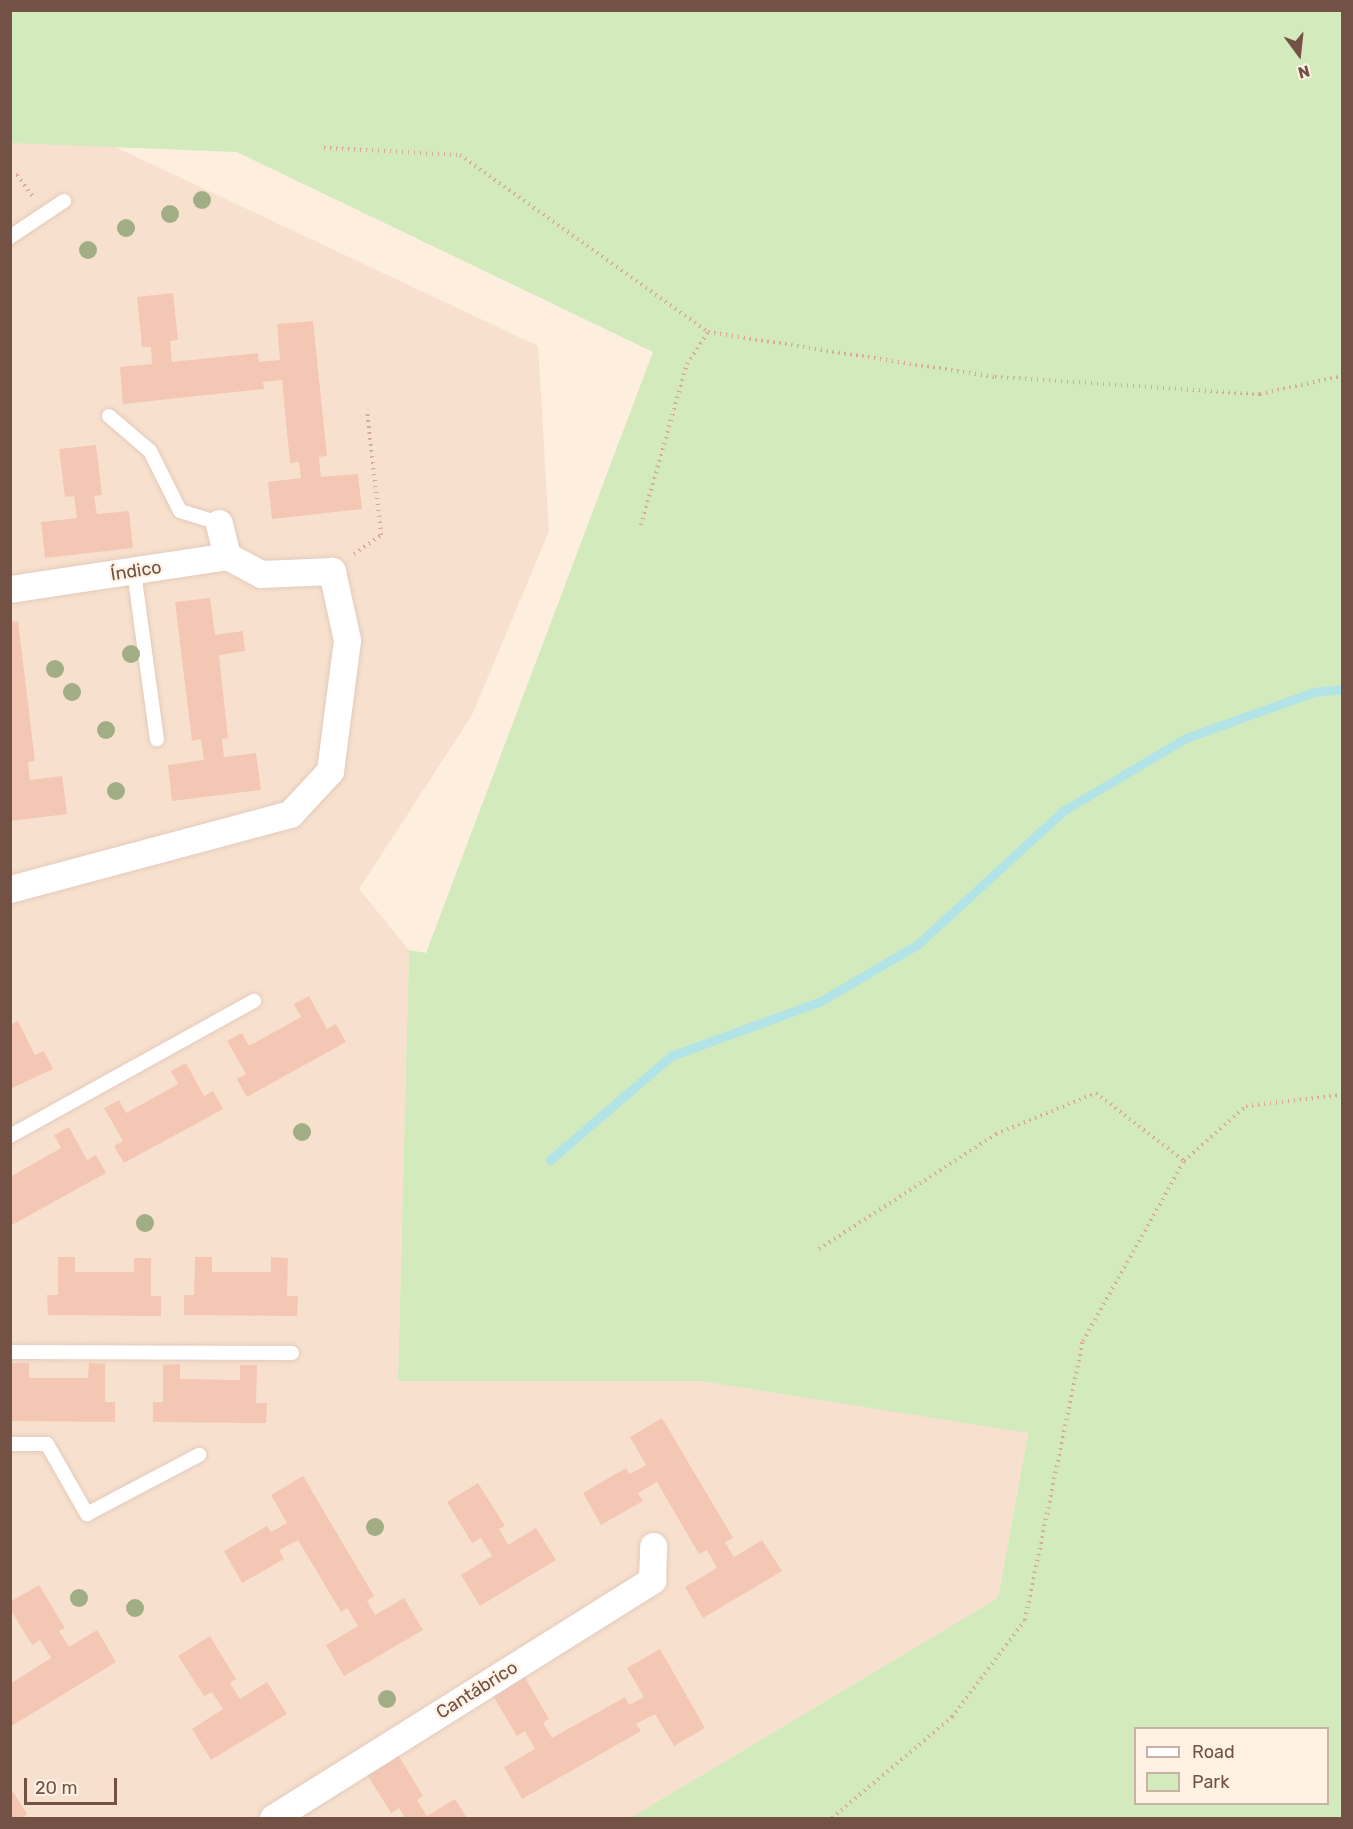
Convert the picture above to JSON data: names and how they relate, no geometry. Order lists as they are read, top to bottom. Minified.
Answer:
{"streets":{"street":["Índico","Cantábrico"]},"legend":["Road","Park"],"scale_bar":"20 m","north":"bottom"}
